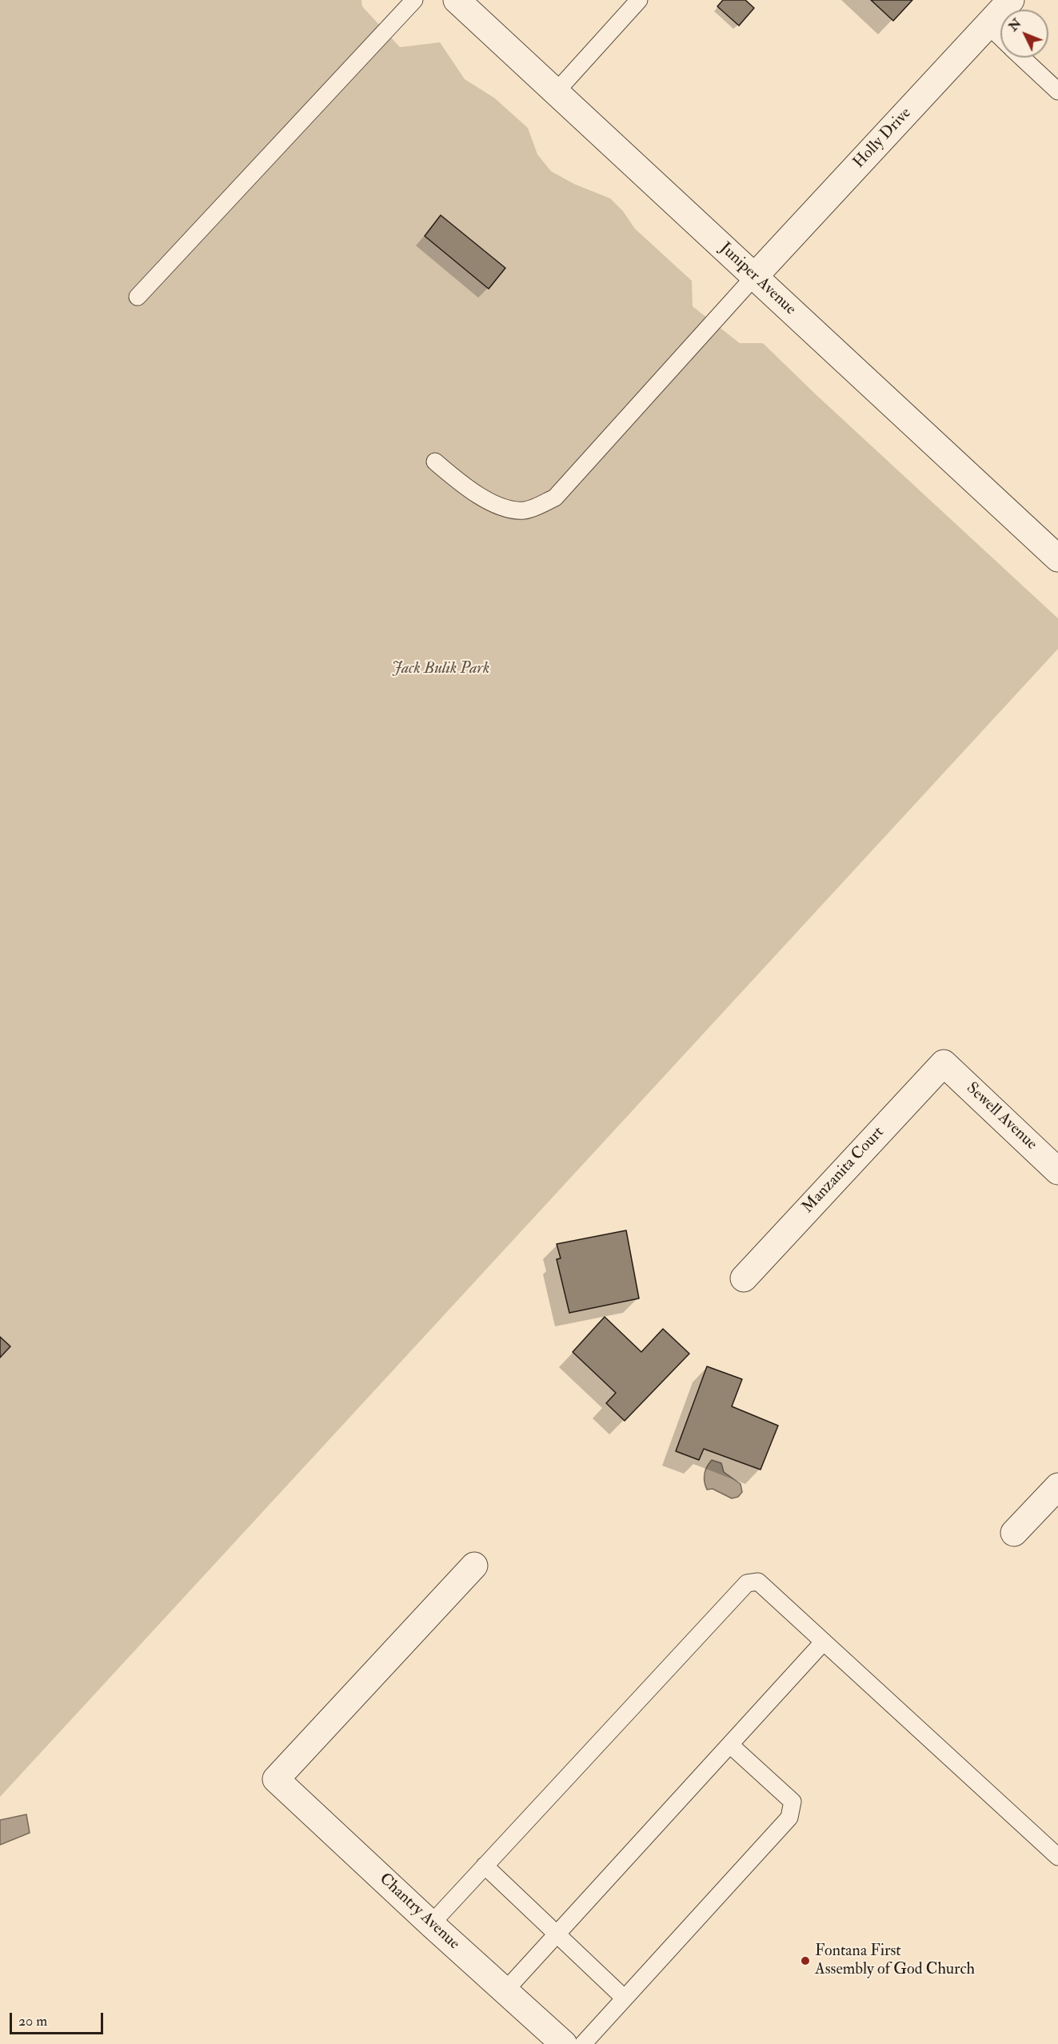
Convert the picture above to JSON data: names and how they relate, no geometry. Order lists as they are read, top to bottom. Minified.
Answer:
{"streets":{"street":["Holly Drive","Juniper Avenue","Sewell Avenue","Manzanita Court","Chantry Avenue"]},"crossings":[["Holly Drive","Juniper Avenue"],["Sewell Avenue","Manzanita Court"]],"parks":["Jack Bulik Park"],"places":["Fontana First Assembly of God Church"],"scale_bar":"20 m","north":"top left"}
